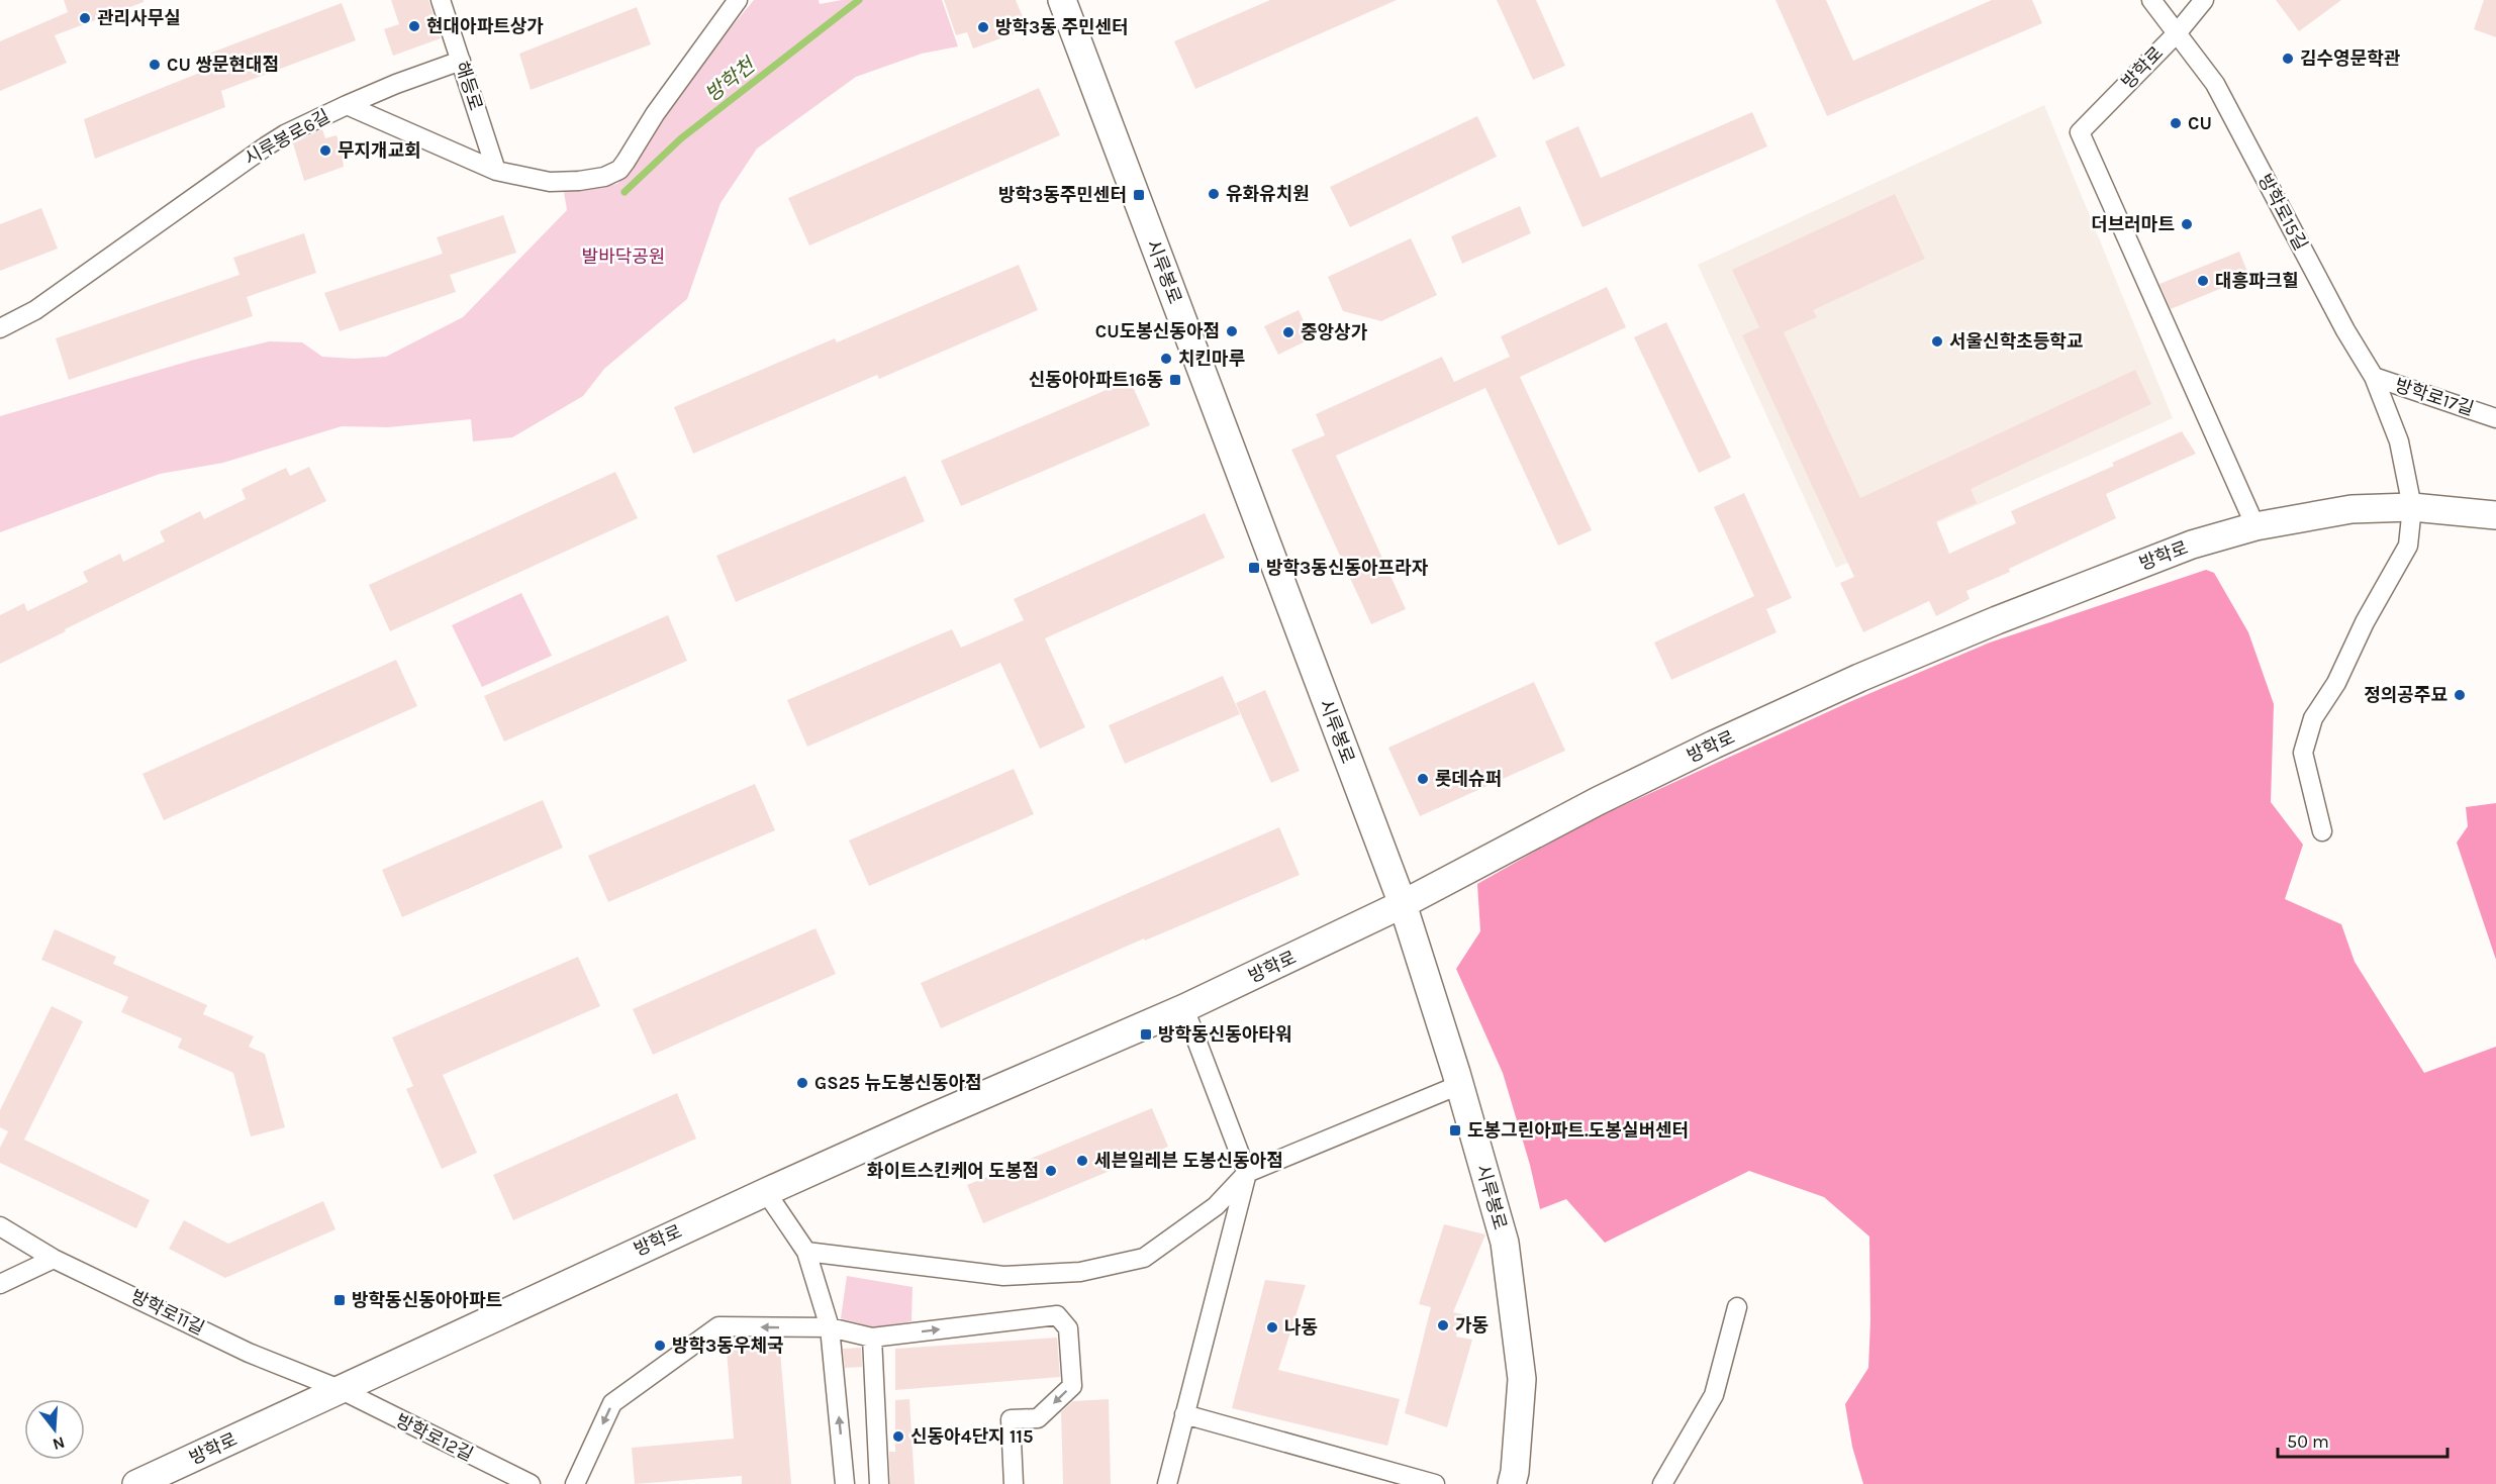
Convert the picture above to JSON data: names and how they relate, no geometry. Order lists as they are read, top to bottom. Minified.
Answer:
{"streets":{"main road":["방학로","시루봉로"],"street":["해등로","시루봉로6길","방학로15길","방학로17길","방학로11길","방학로12길"]},"crossings":[["방학로","방학로15길"],["방학로","시루봉로"],["방학로","방학로11길"],["방학로","방학로12길"],["해등로","시루봉로6길"],["방학로15길","방학로17길"],["방학로11길","방학로12길"]],"water":["방학천"],"parks":["발바닥공원"],"places":{"other":["관리사무실","현대아파트상가","방학3동 주민센터","김수영문학관","CU 쌍문현대점","CU","무지개교회","유화유치원","더브러마트","대흥파크힐","CU도봉신동아점","중앙상가","서울신학초등학교","치킨마루","정의공주묘","롯데슈퍼","GS25 뉴도봉신동아점","세븐일레븐 도봉신동아점","화이트스킨케어 도봉점","가동","나동","방학3동우체국","신동아4단지 115"],"transit":["방학3동주민센터","신동아아파트16동","방학3동신동아프라자","방학동신동아타워","도봉그린아파트.도봉실버센터","방학동신동아아파트"]},"scale_bar":"50 m","north":"bottom"}
